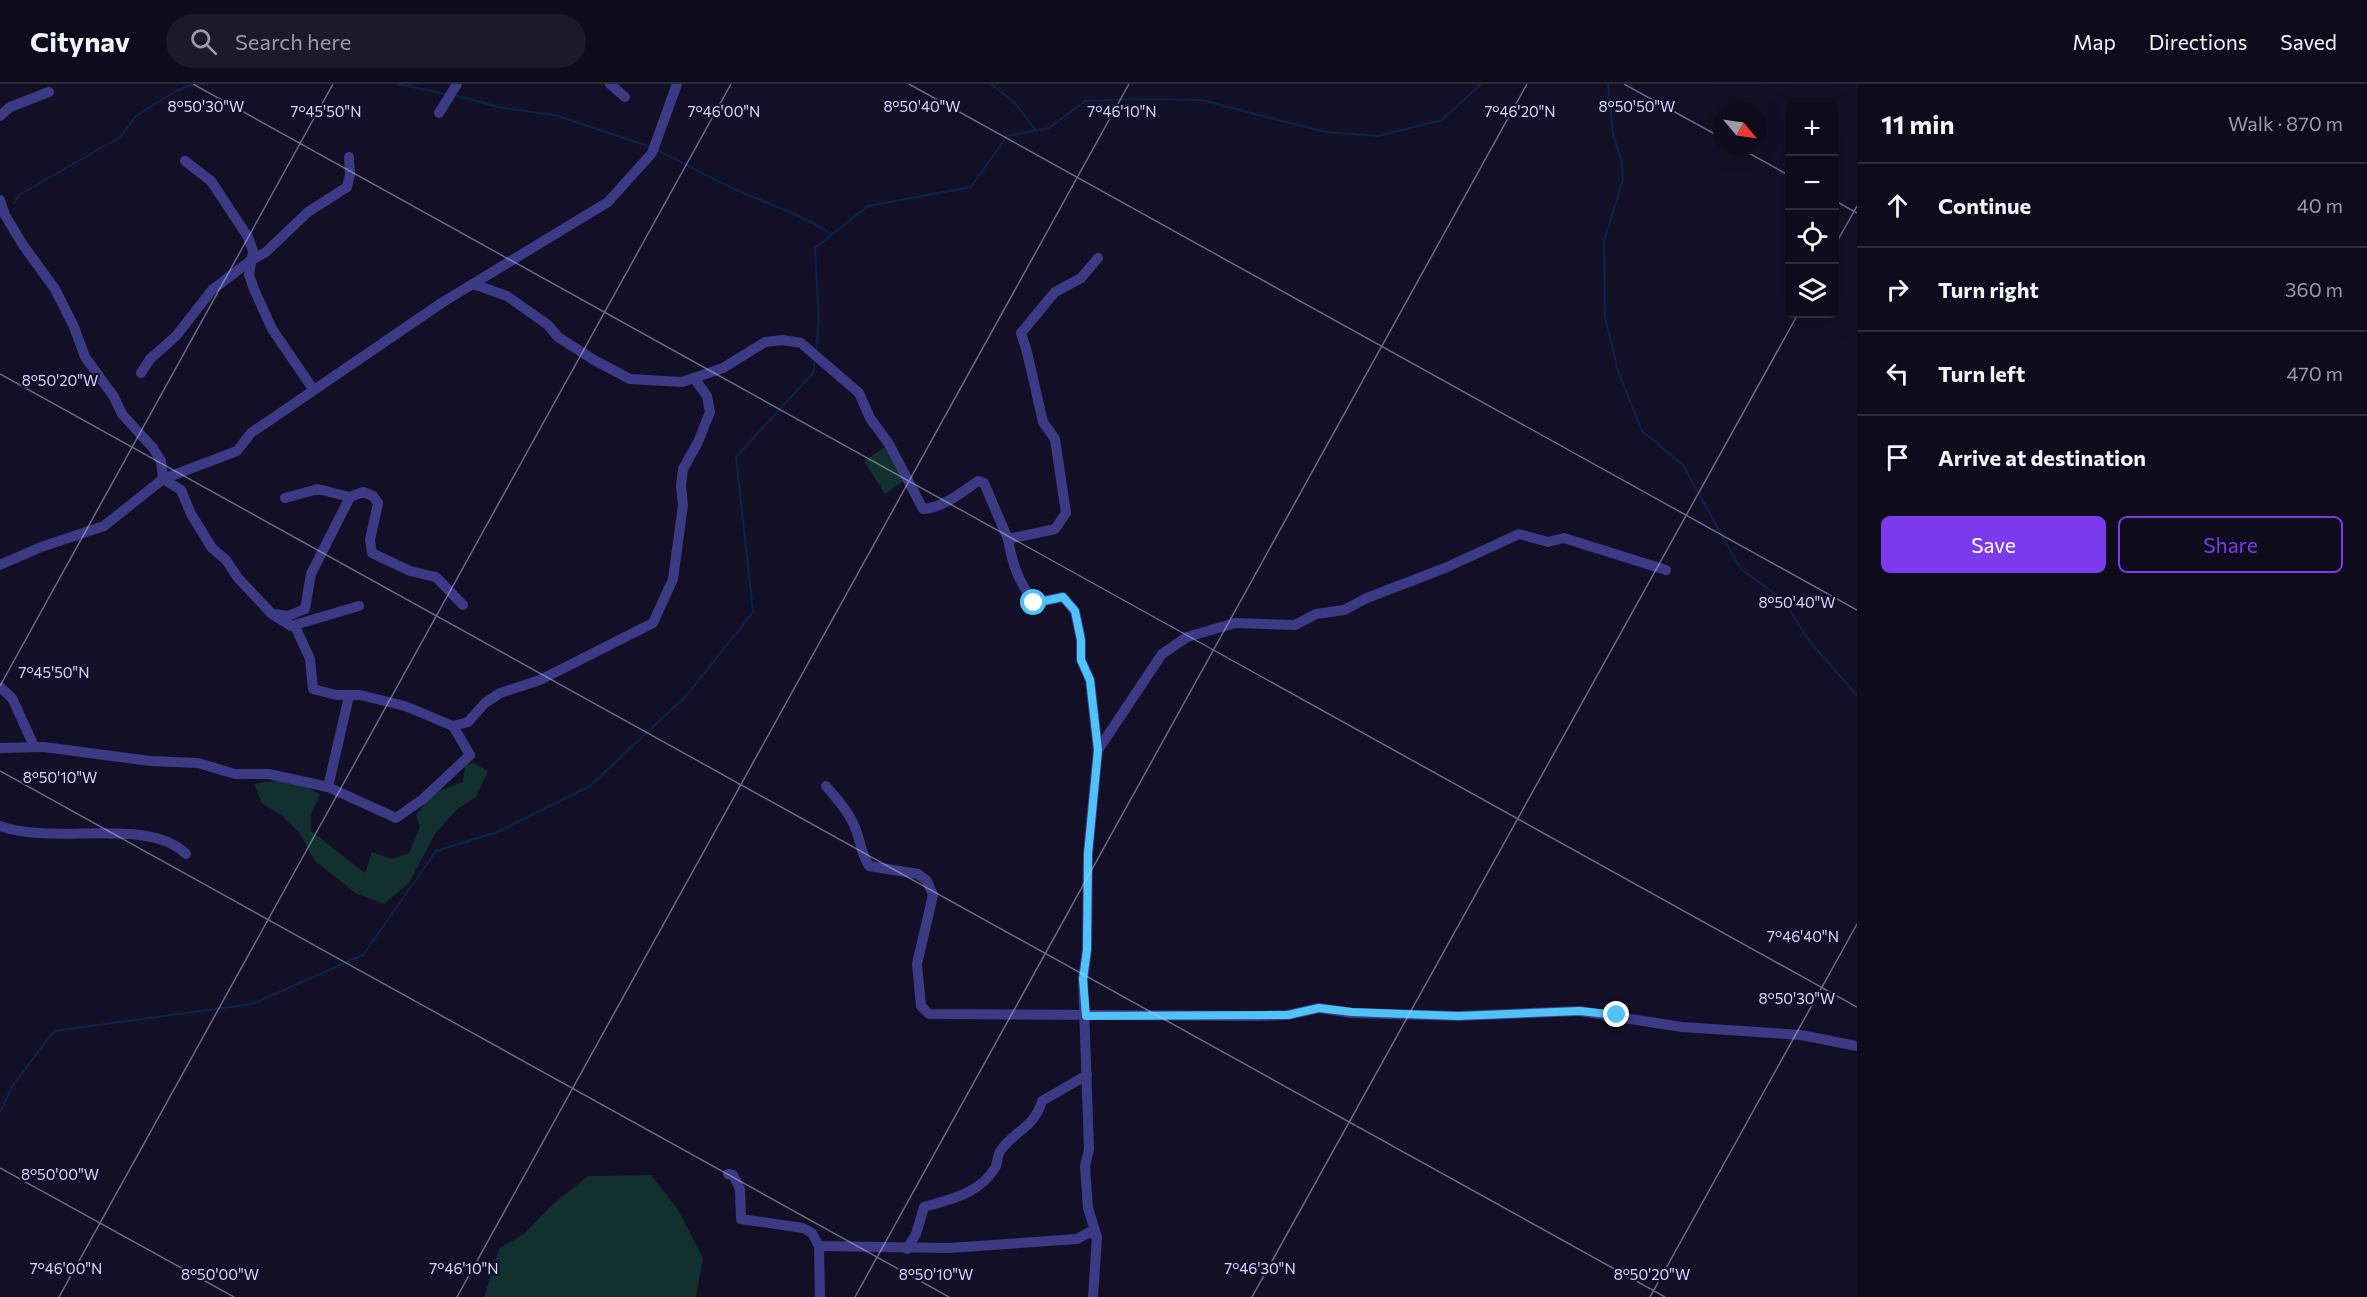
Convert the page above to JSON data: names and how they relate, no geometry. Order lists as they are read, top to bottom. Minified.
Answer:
{"north":"bottom right","page":{"header":"Citynav","search":"Search here","nav":["Map","Directions","Saved"],"heading":["11 min","Walk · 870 m"],"map_buttons":["+","−"],"list":[["Continue","40 m"],["Turn right","360 m"],["Turn left","470 m"],"Arrive at destination"],"buttons":["Save","Share"]},"coordinates":["8°50'30\"W","8°50'40\"W","8°50'50\"W","7°45'50\"N","7°46'00\"N","7°46'10\"N","7°46'20\"N","8°50'20\"W","8°50'10\"W","7°46'40\"N","8°50'00\"W","7°46'30\"N"]}
